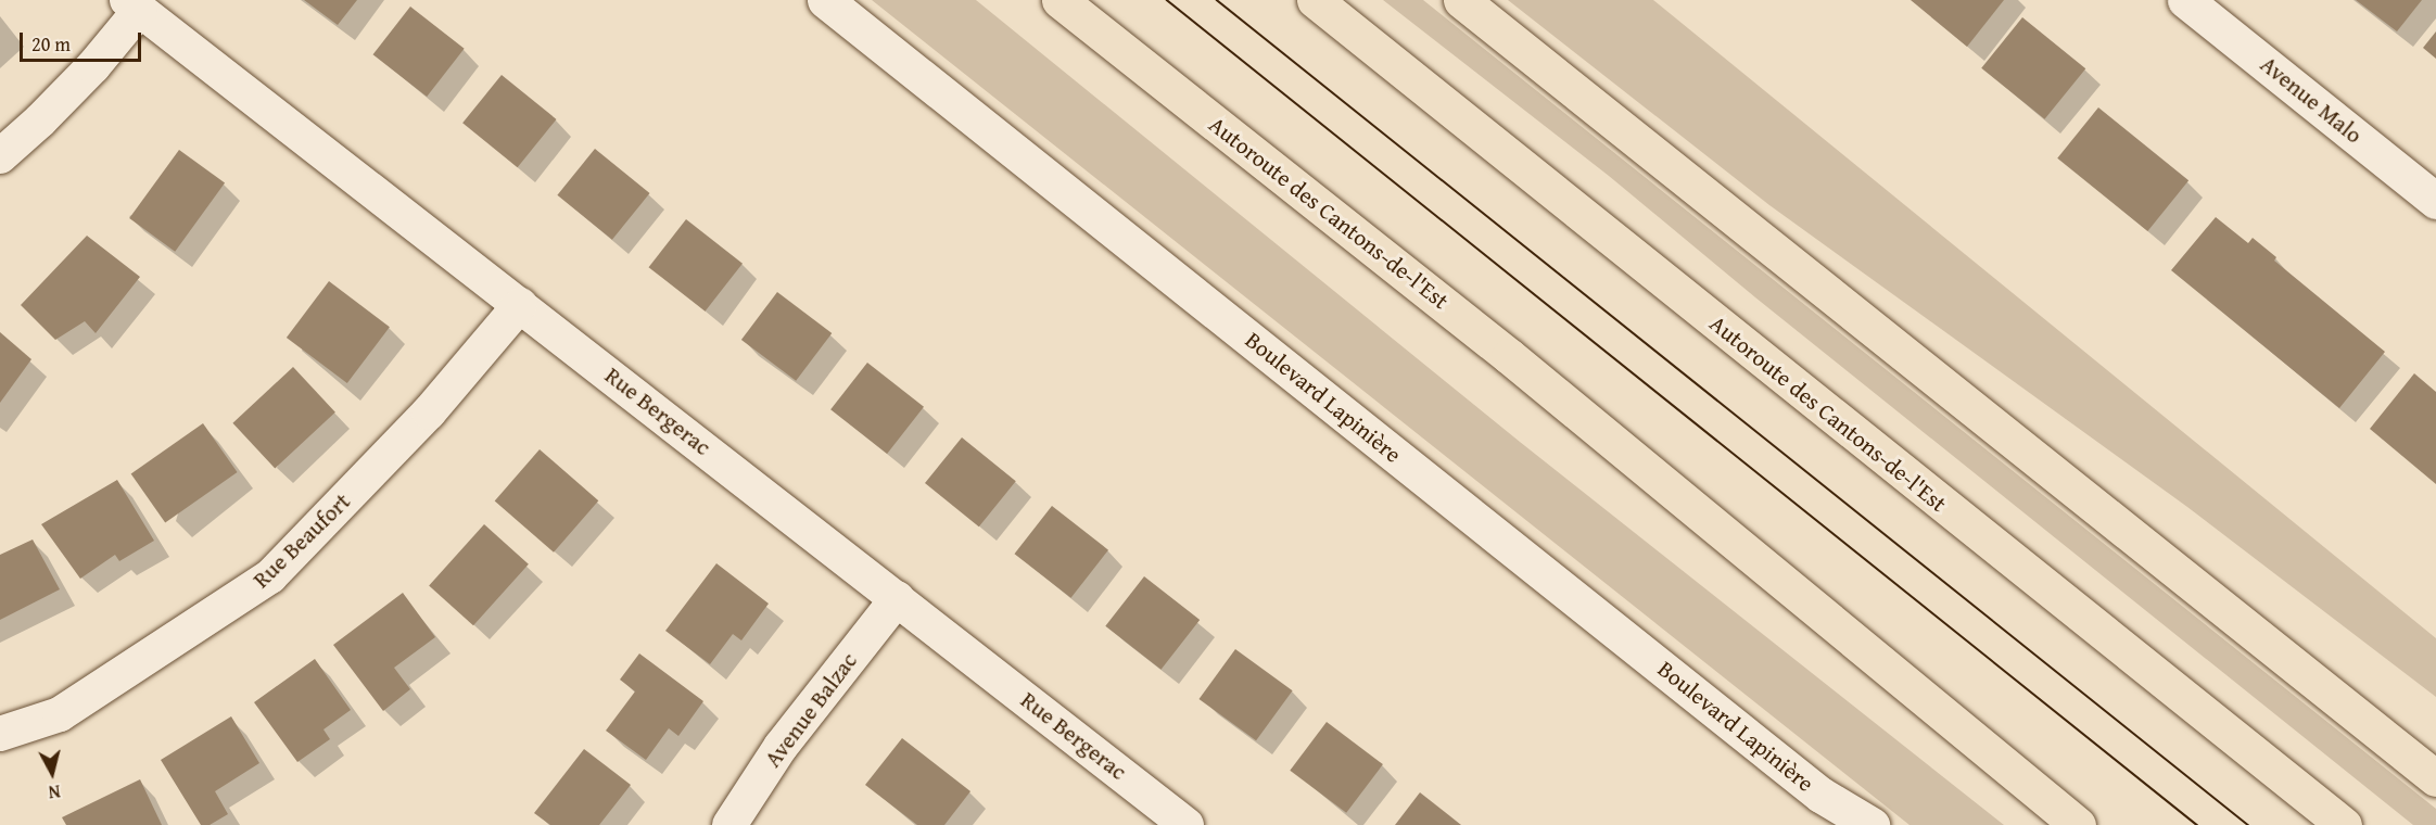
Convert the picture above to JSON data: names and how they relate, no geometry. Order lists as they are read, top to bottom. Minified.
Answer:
{"streets":{"highway":["Autoroute des Cantons-de-l'Est"],"main road":["Avenue Malo","Boulevard Lapinière"],"street":["Rue Bergerac","Rue Beaufort","Avenue Balzac"]},"crossings":[["Rue Bergerac","Rue Beaufort"],["Rue Bergerac","Avenue Balzac"]],"scale_bar":"20 m","north":"bottom"}
